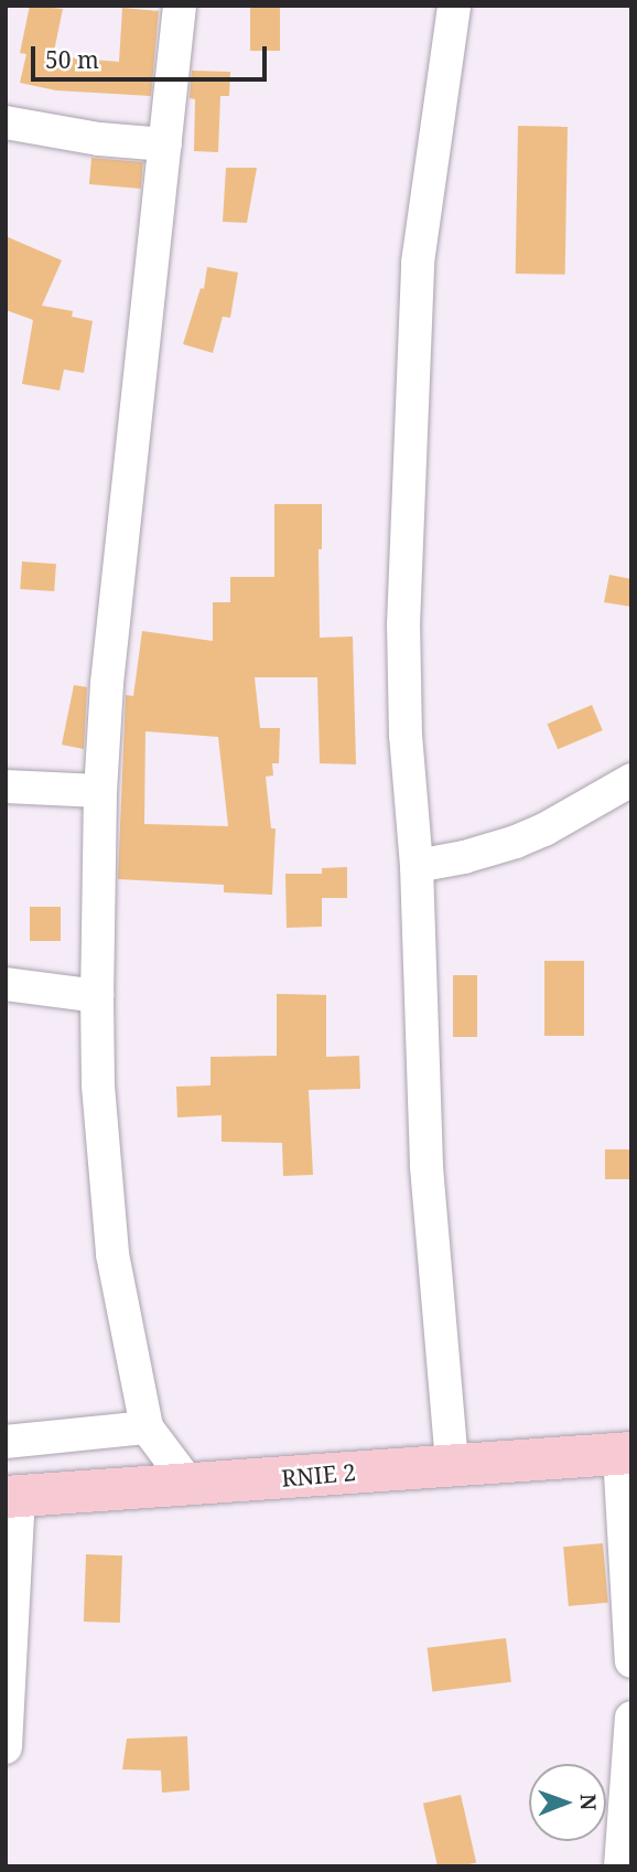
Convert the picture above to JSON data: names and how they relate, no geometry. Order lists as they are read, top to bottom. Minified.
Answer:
{"streets":{"main road":["RNIE 2"]},"scale_bar":"50 m","north":"right"}
